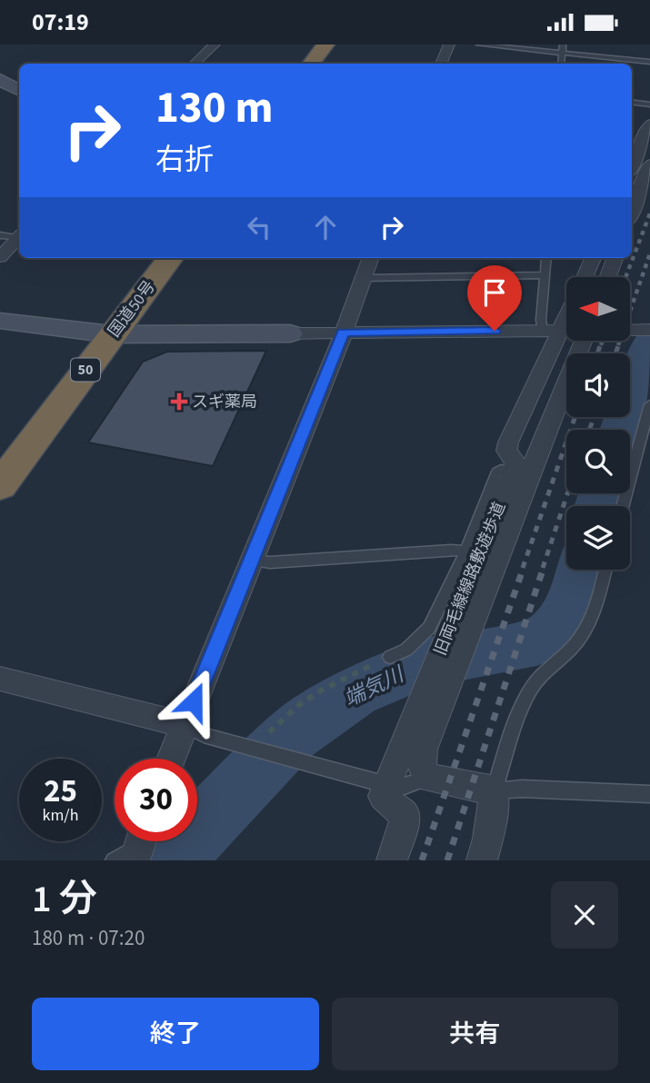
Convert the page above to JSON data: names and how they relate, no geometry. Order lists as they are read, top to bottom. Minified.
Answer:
{"streets":{"highway":["国道50号","50"],"street":["旧両毛線線路敷遊歩道"]},"water":["端気川"],"places":{"health":["スギ薬局"]},"north":"left","page":{"status":"07:19","turn":["130 m","右折"],"speed":"25 km/h","limit":"30","heading":["1 分","180 m · 07:20"],"buttons":["終了","共有"]}}
